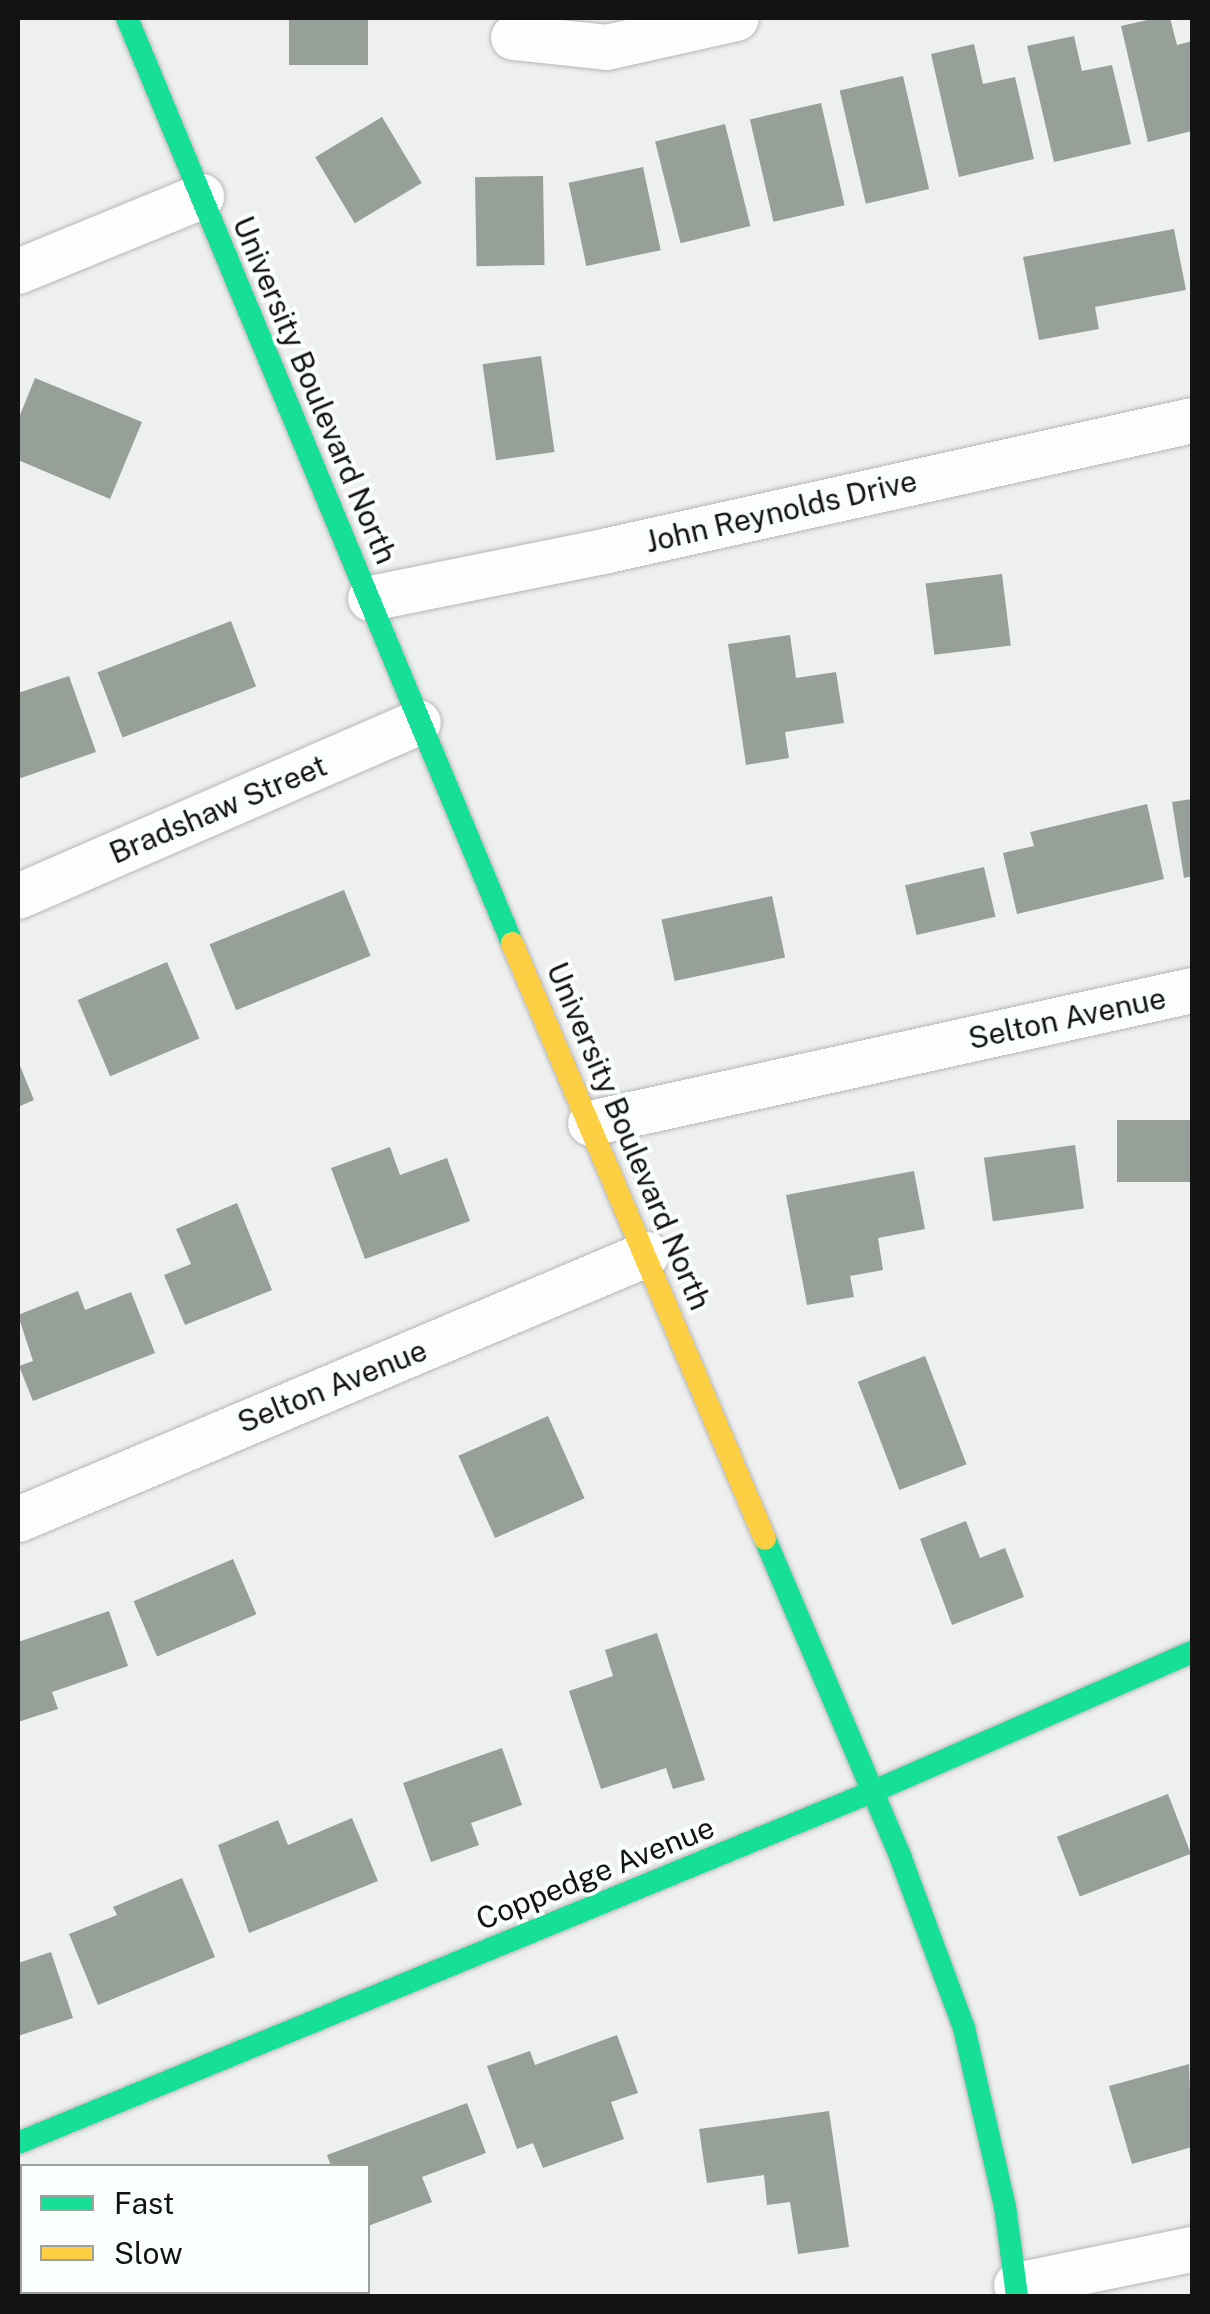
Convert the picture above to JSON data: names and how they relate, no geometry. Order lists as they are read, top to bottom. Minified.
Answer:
{"streets":{"street":["University Boulevard North","John Reynolds Drive","Bradshaw Street","Selton Avenue","Coppedge Avenue"]},"crossings":[["University Boulevard North","John Reynolds Drive"],["University Boulevard North","Bradshaw Street"],["University Boulevard North","Selton Avenue"],["University Boulevard North","Coppedge Avenue"]],"legend":["Fast","Slow"]}
